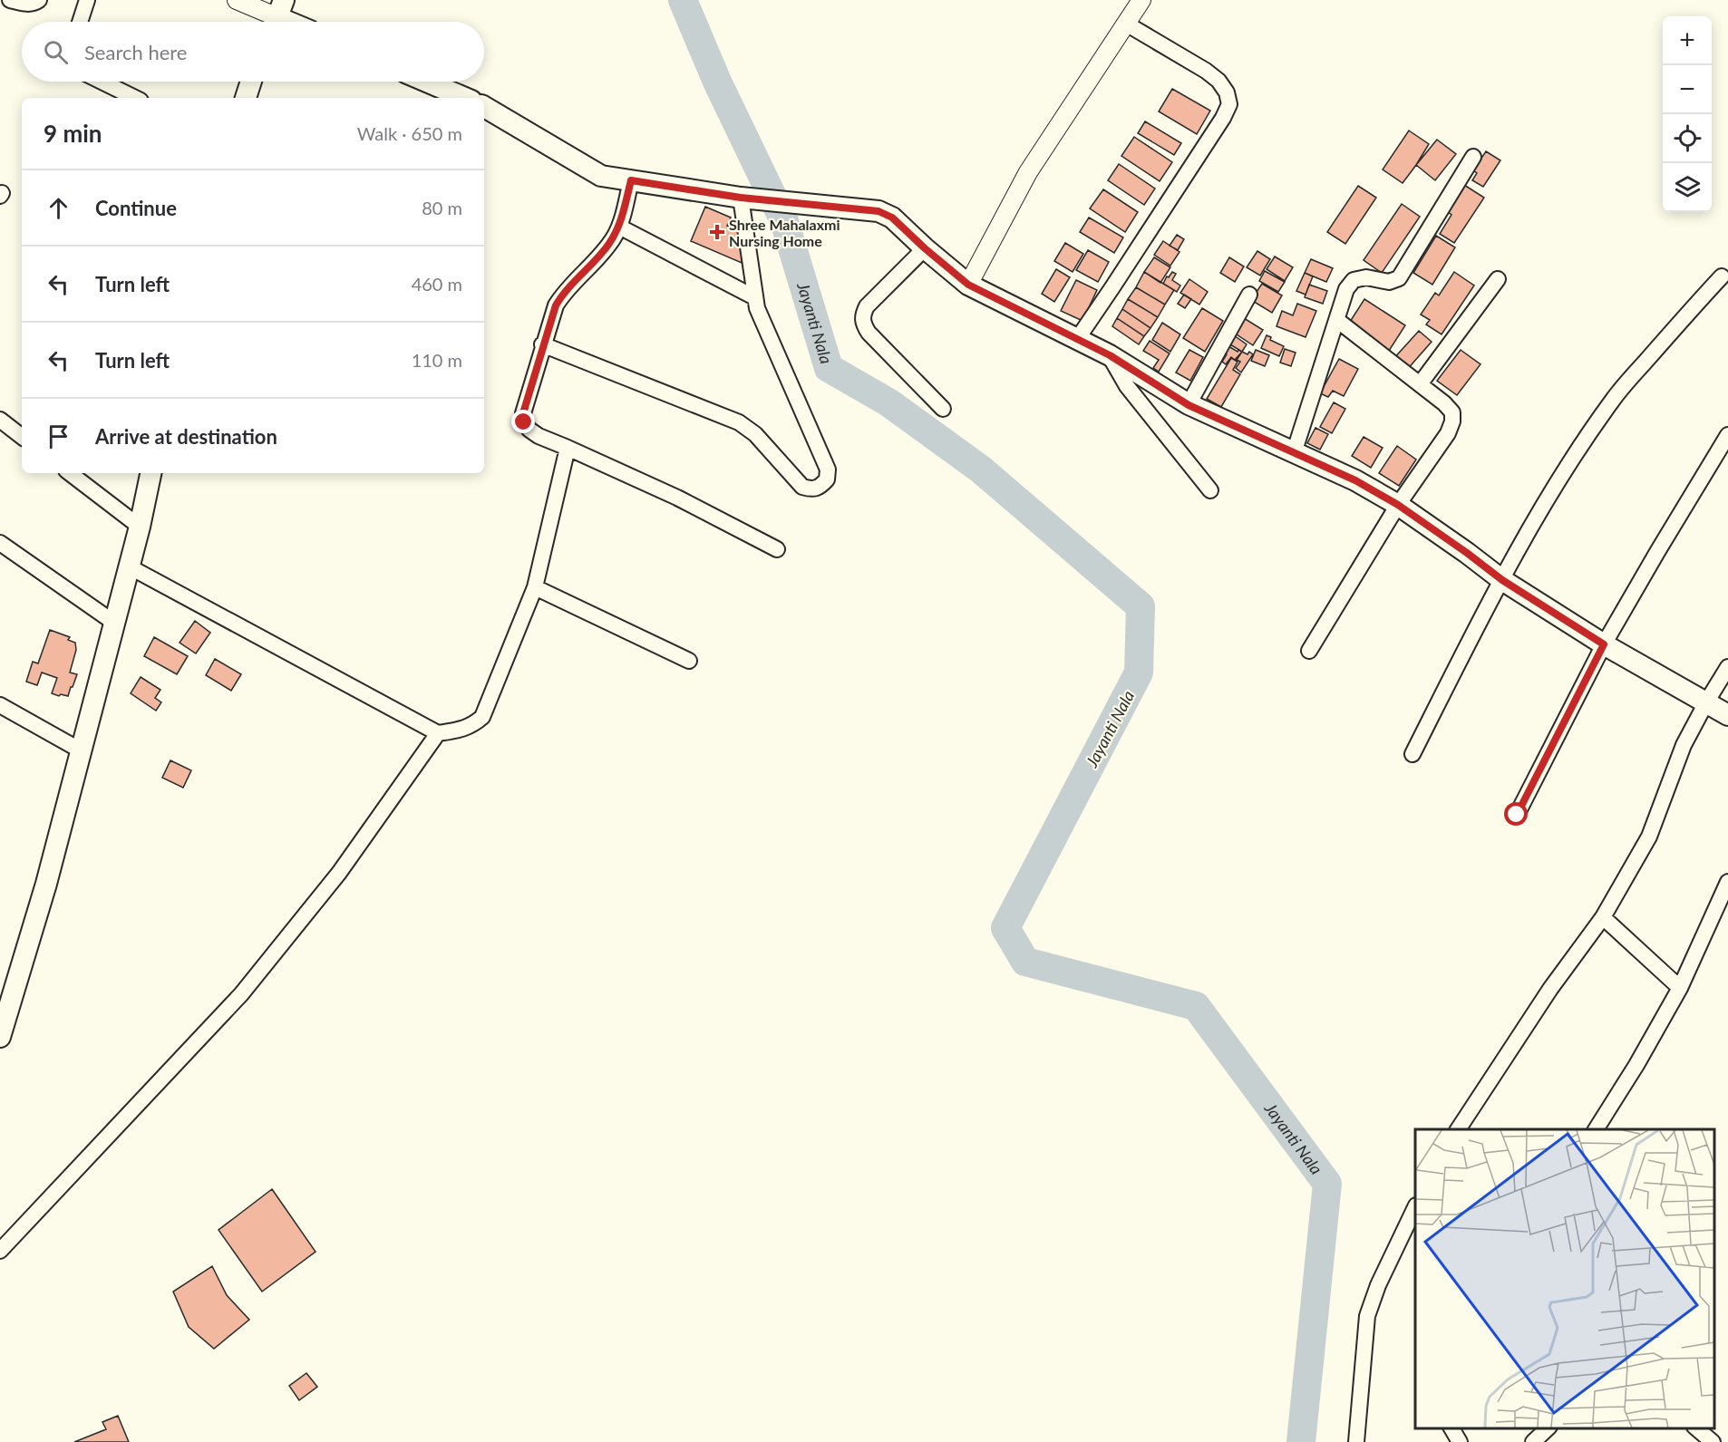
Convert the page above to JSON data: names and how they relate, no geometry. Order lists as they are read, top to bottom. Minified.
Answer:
{"water":["Jayanti Nala"],"places":{"health":["Shree Mahalaxmi Nursing Home"]},"page":{"map_buttons":["+","−"],"search":"Search here","heading":["9 min","Walk · 650 m"],"list":[["Continue","80 m"],["Turn left","460 m"],["Turn left","110 m"],"Arrive at destination"]}}
